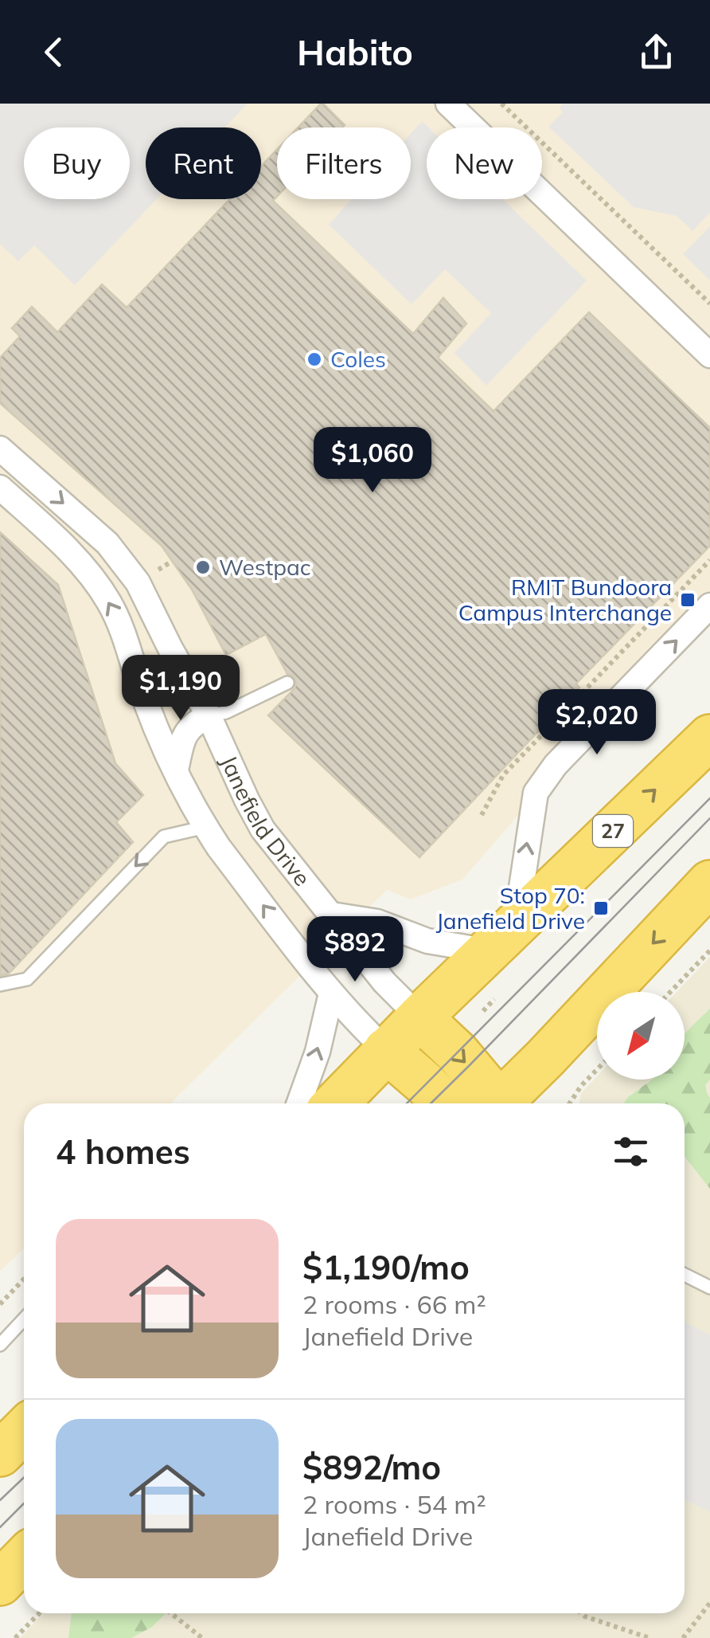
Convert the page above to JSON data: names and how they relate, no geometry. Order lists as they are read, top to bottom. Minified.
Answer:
{"streets":{"highway":["Janefield Drive","27"]},"crossings":[["Janefield Drive","27"]],"places":{"other":["Coles","Westpac"],"transit":["RMIT Bundoora Campus Interchange","Stop 70: Janefield Drive"]},"north":"bottom left","page":{"header":"Habito","chip":["Buy","Rent","Filters","New"],"price":["$1,060","$1,190","$2,020","$892"],"heading":"4 homes","list":[{"name":"$1,190/mo","note":"2 rooms · 66 m² · Janefield Drive"},{"name":"$892/mo","note":"2 rooms · 54 m² · Janefield Drive"}]}}
